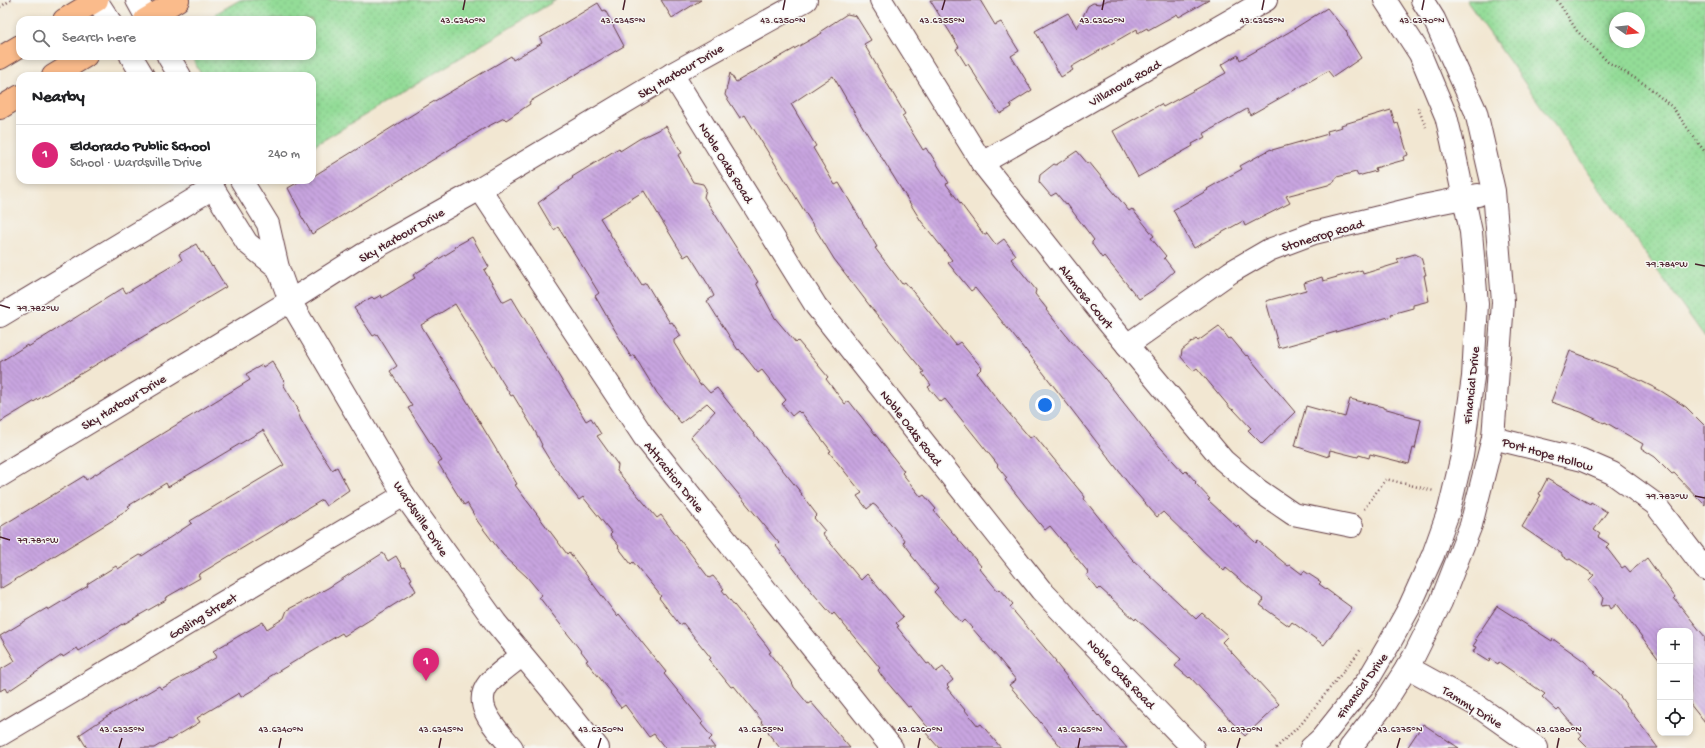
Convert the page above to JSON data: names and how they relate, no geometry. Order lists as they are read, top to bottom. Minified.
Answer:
{"streets":{"street":["Sky Harbour Drive","Villanova Road","Noble Oaks Road","Stonecrop Road","Alamosa Court","Financial Drive","Port Hope Hollow","Attraction Drive","Wardsville Drive","Gosling Street","Tammy Drive"]},"crossings":[["Sky Harbour Drive","Noble Oaks Road"],["Sky Harbour Drive","Attraction Drive"],["Sky Harbour Drive","Wardsville Drive"],["Villanova Road","Alamosa Court"],["Stonecrop Road","Alamosa Court"],["Stonecrop Road","Financial Drive"],["Financial Drive","Port Hope Hollow"],["Financial Drive","Tammy Drive"],["Wardsville Drive","Gosling Street"]],"north":"right","page":{"search":"Search here","heading":"Nearby","list":[{"mark":"1","name":"Eldorado Public School","note":"School · Wardsville Drive","value":"240 m"}],"map_buttons":["+","−"],"pins":"1"},"coordinates":["43.6370°N","43.6340°N","43.6345°N","43.6350°N","43.6355°N","43.6360°N","43.6365°N","79.784°W","79.782°W","79.783°W","79.781°W","43.6335°N","43.6375°N","43.6380°N"]}
